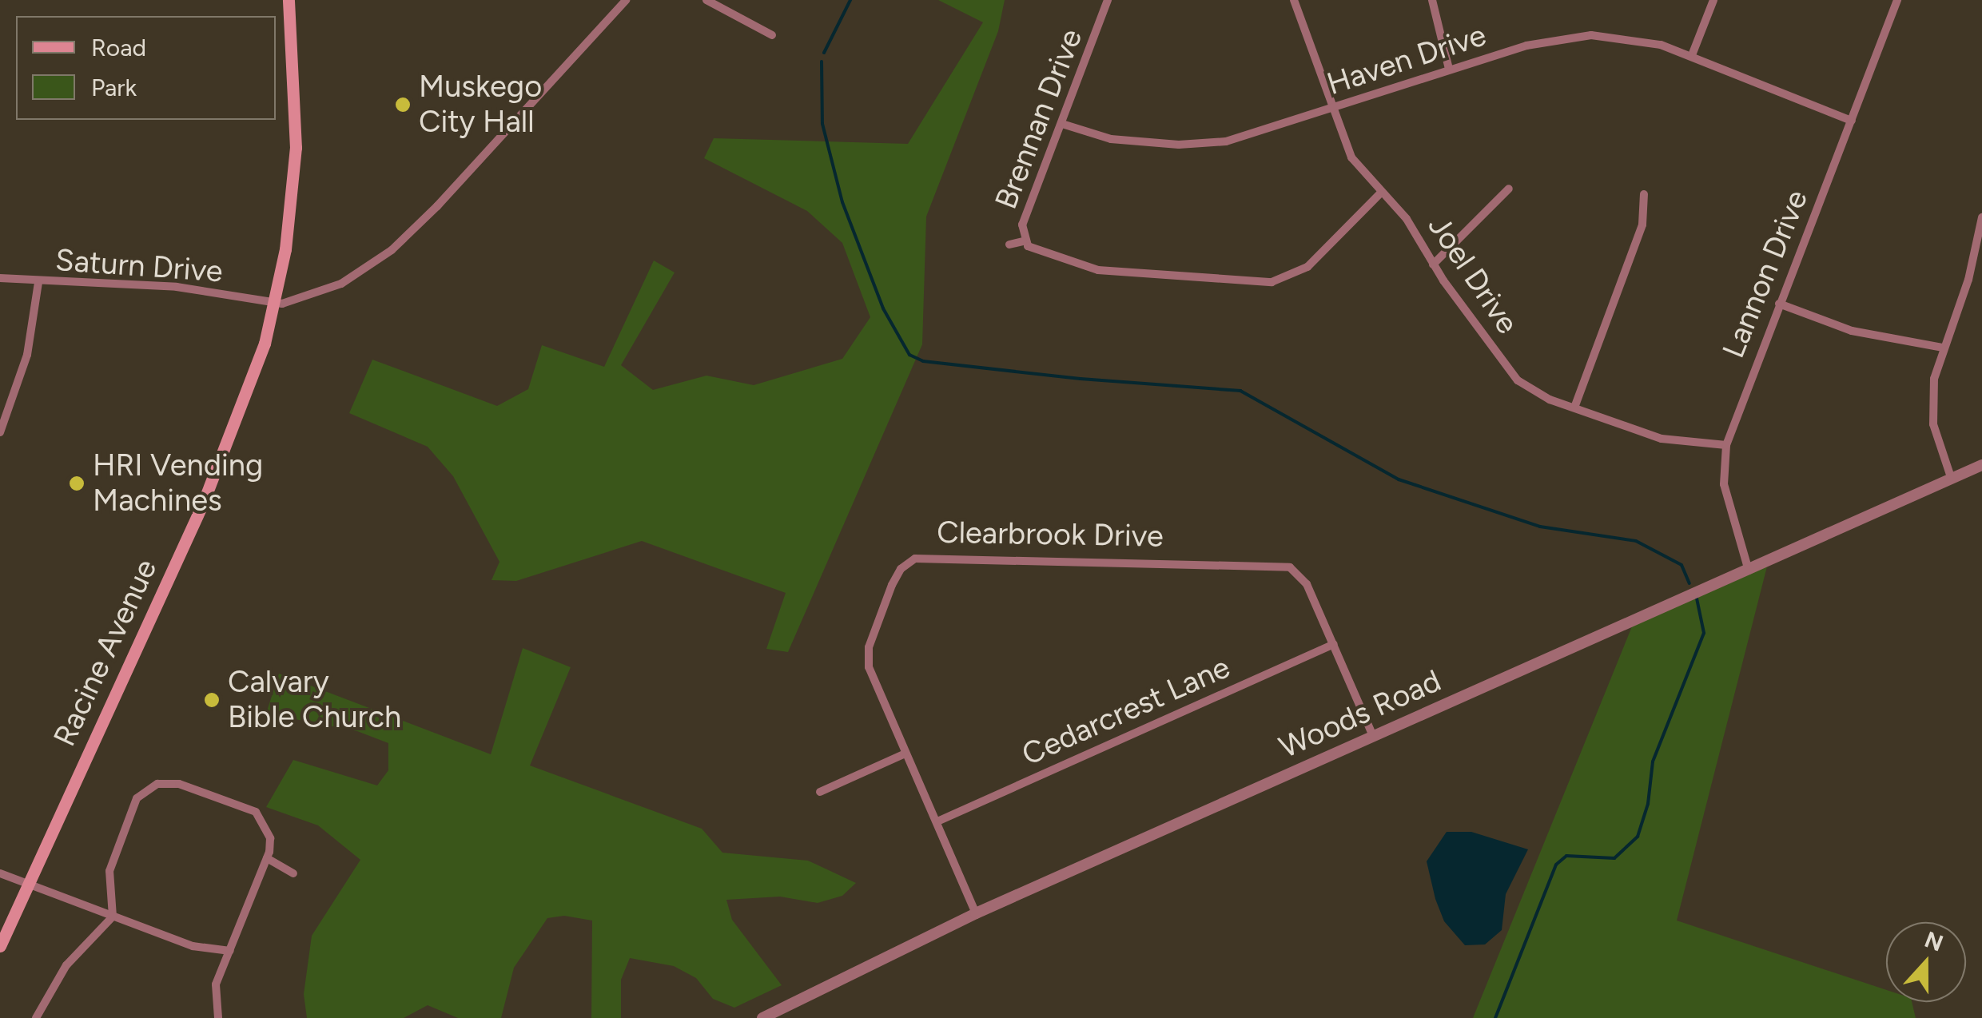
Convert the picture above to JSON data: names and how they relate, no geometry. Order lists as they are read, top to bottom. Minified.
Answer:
{"streets":{"main road":["Racine Avenue"],"street":["Haven Drive","Brennan Drive","Saturn Drive","Lannon Drive","Joel Drive","Clearbrook Drive","Cedarcrest Lane","Woods Road"]},"crossings":[["Haven Drive","Brennan Drive"],["Haven Drive","Lannon Drive"],["Haven Drive","Joel Drive"],["Brennan Drive","Joel Drive"],["Saturn Drive","Racine Avenue"],["Lannon Drive","Joel Drive"],["Lannon Drive","Woods Road"],["Clearbrook Drive","Cedarcrest Lane"],["Clearbrook Drive","Woods Road"]],"places":["Muskego City Hall","HRI Vending Machines","Calvary Bible Church"],"legend":["Road","Park"],"north":"top"}
